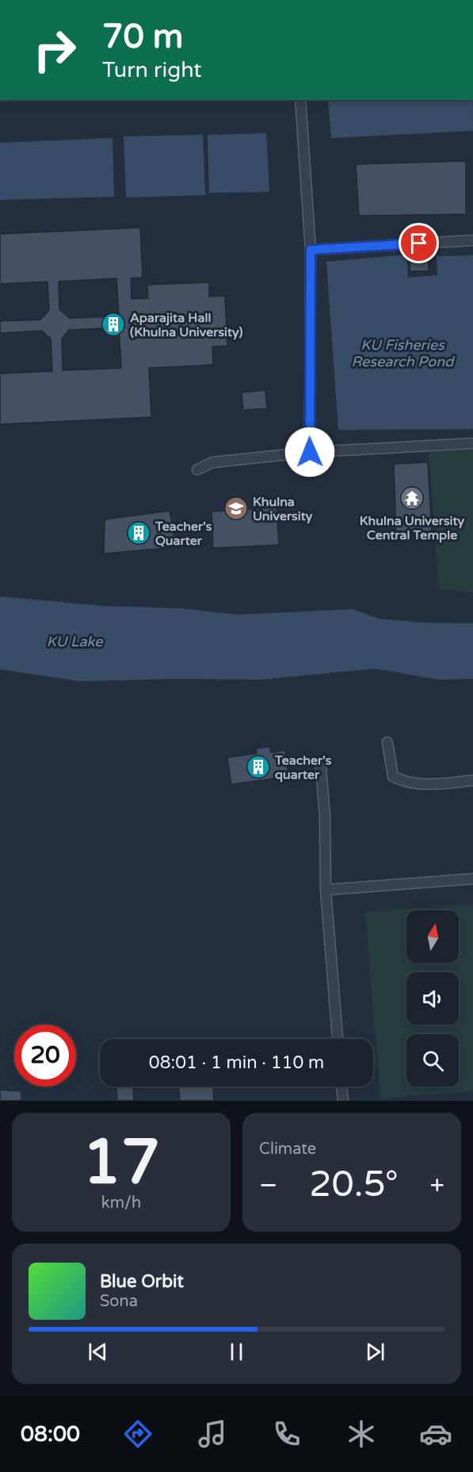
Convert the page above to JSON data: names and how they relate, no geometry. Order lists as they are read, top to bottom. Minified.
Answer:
{"water":["KU Fisheries Research Pond","KU Lake"],"places":{"building":["Aparajita Hall (Khulna University)","Teacher's Quarter","Teacher's quarter"],"temple":["Khulna University Central Temple"],"school or university":["Khulna University"]},"north":"top","page":{"turn":["70 m","Turn right"],"limit":"20","trip":"08:01 · 1 min · 110 m","tile":[["17","km/h"],"Climate"],"heat":["−","20.5°","+"],"song":["Blue Orbit","Sona"],"tabs":"08:00"}}
